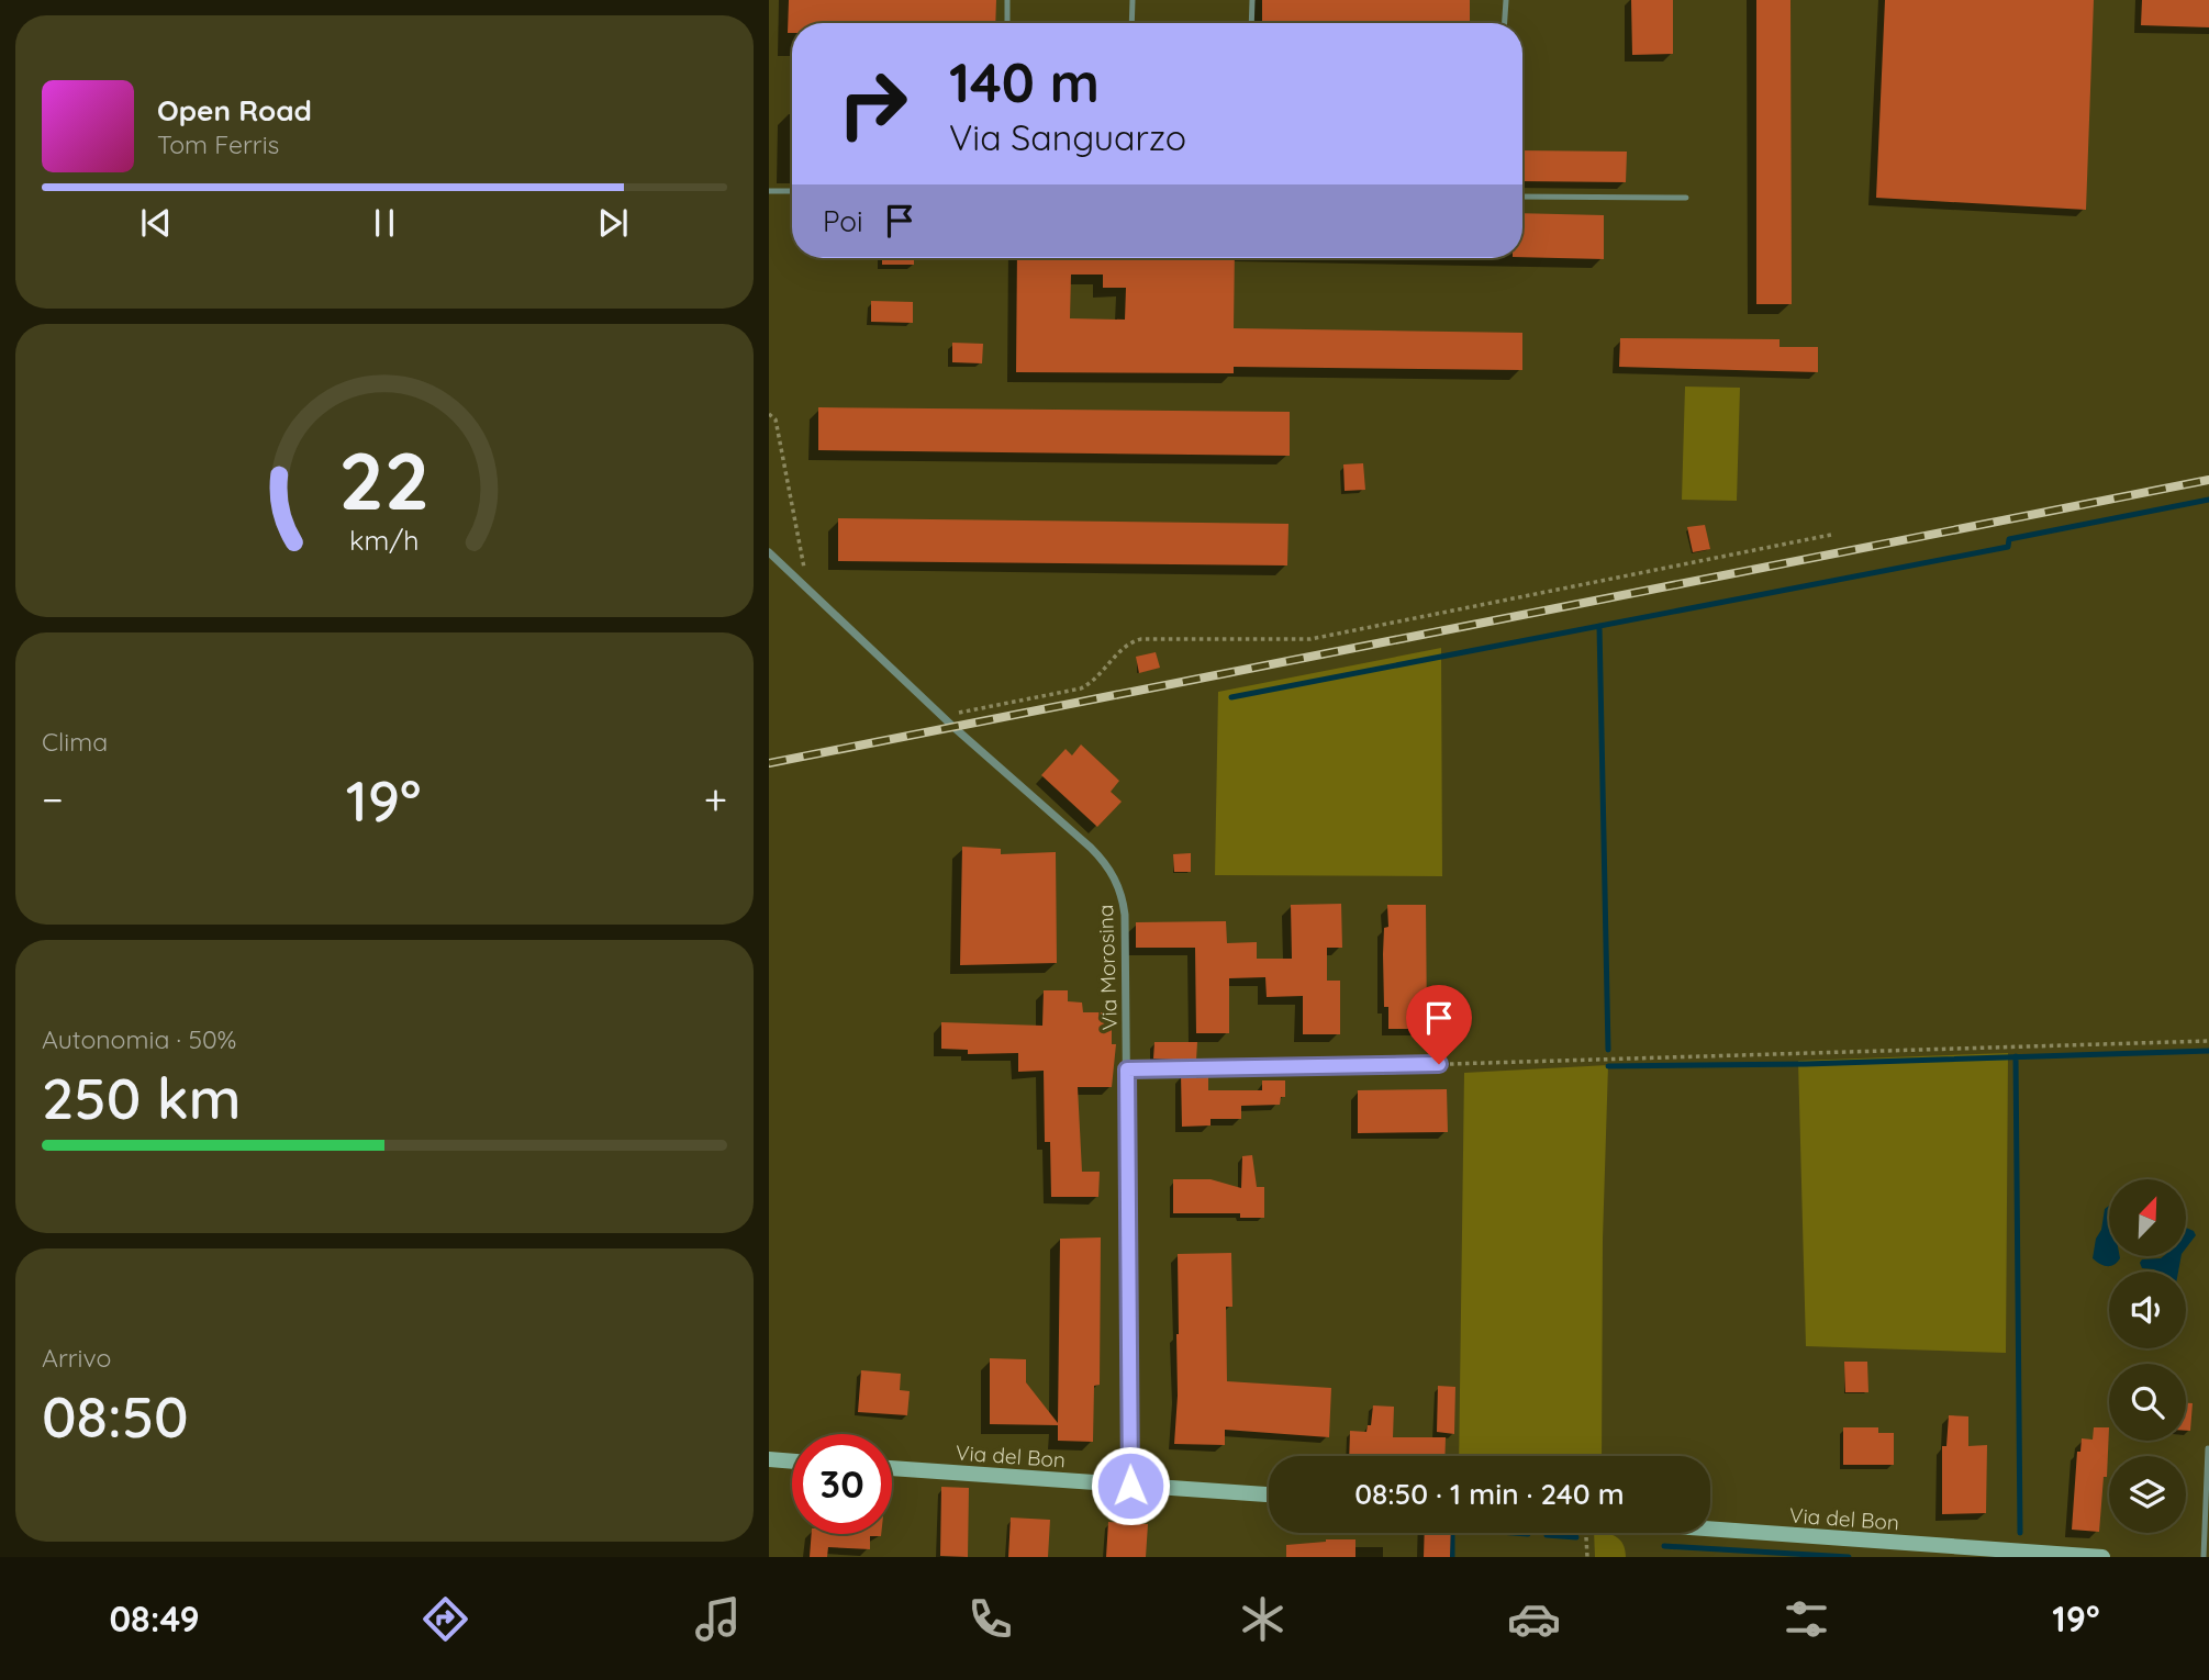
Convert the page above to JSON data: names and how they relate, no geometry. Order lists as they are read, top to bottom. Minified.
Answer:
{"streets":{"street":["Via Morosina","Via del Bon"]},"crossings":[["Via Morosina","Via del Bon"]],"north":"top right","page":{"turn":["140 m","Via Sanguarzo"],"song":["Open Road","Tom Ferris"],"then":"Poi","tile":["Clima",["Autonomia · 50%","250 km"],["Arrivo","08:50"]],"heat":["−","19°","+"],"limit":"30","trip":"08:50 · 1 min · 240 m","tabs":["08:49","19°"],"gauge":["22","km/h"]}}
